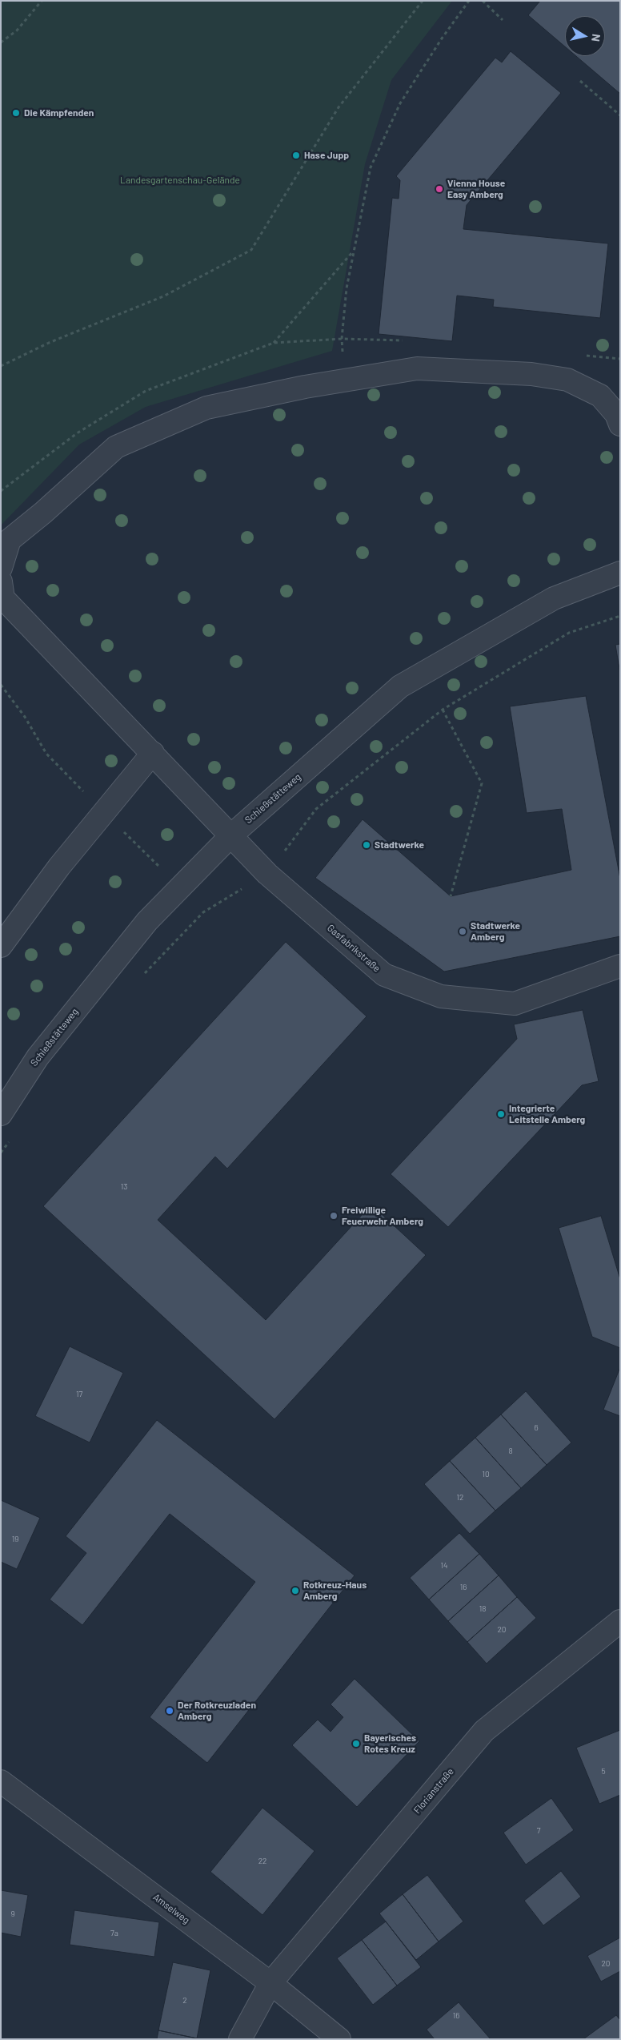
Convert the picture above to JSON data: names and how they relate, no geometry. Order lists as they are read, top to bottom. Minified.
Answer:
{"streets":{"street":["Schießstätteweg","Gasfabrikstraße","Florianstraße","Amselweg"]},"crossings":[["Schießstätteweg","Gasfabrikstraße"],["Florianstraße","Amselweg"]],"parks":["Landesgartenschau-Gelände"],"places":["Die Kämpfenden","Hase Jupp","Vienna House Easy Amberg","Stadtwerke","Stadtwerke Amberg","Integrierte Leitstelle Amberg","Freiwillige Feuerwehr Amberg","Rotkreuz-Haus Amberg","Der Rotkreuzladen Amberg","Bayerisches Rotes Kreuz"],"house_numbers":["13","17","6","8","10","12","19","14","16","18","20","5","7","22","9","7a","20","2","16"],"north":"right"}
